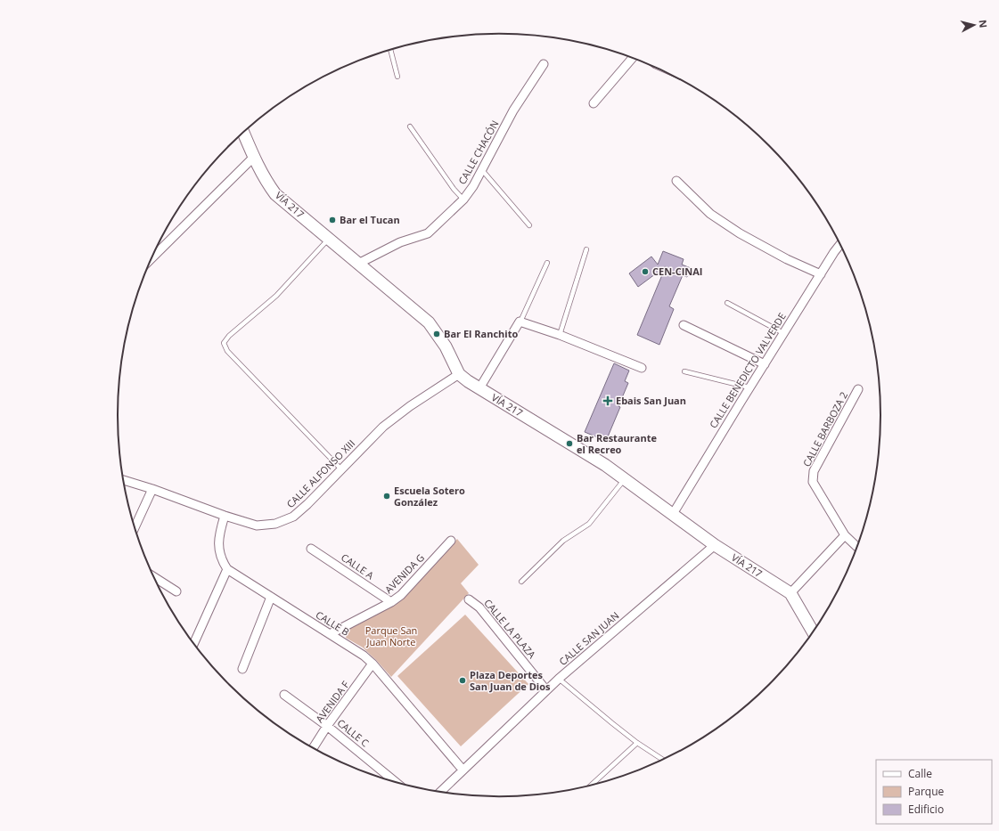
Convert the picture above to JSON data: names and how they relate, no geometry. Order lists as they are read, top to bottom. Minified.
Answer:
{"streets":{"main road":["VÍA 217"],"street":["CALLE CHACÓN","CALLE BENEDICTO VALVERDE","CALLE BARBOZA 2","CALLE ALFONSO XIII","CALLE A","AVENIDA G","CALLE B","CALLE LA PLAZA","CALLE SAN JUAN","AVENIDA F","CALLE C"]},"crossings":[["CALLE CHACÓN","VÍA 217"],["VÍA 217","CALLE BENEDICTO VALVERDE"],["VÍA 217","CALLE ALFONSO XIII"],["VÍA 217","CALLE SAN JUAN"],["CALLE A","AVENIDA G"],["AVENIDA G","CALLE B"],["CALLE B","CALLE SAN JUAN"],["CALLE B","AVENIDA F"],["CALLE LA PLAZA","CALLE SAN JUAN"],["AVENIDA F","CALLE C"]],"parks":["Parque San Juan Norte"],"places":{"other":["Bar el Tucan","CEN-CINAI","Bar El Ranchito","Bar Restaurante el Recreo","Escuela Sotero González","Plaza Deportes San Juan de Dios"],"health":["Ebais San Juan"]},"legend":["Calle","Parque","Edificio"],"north":"right"}
